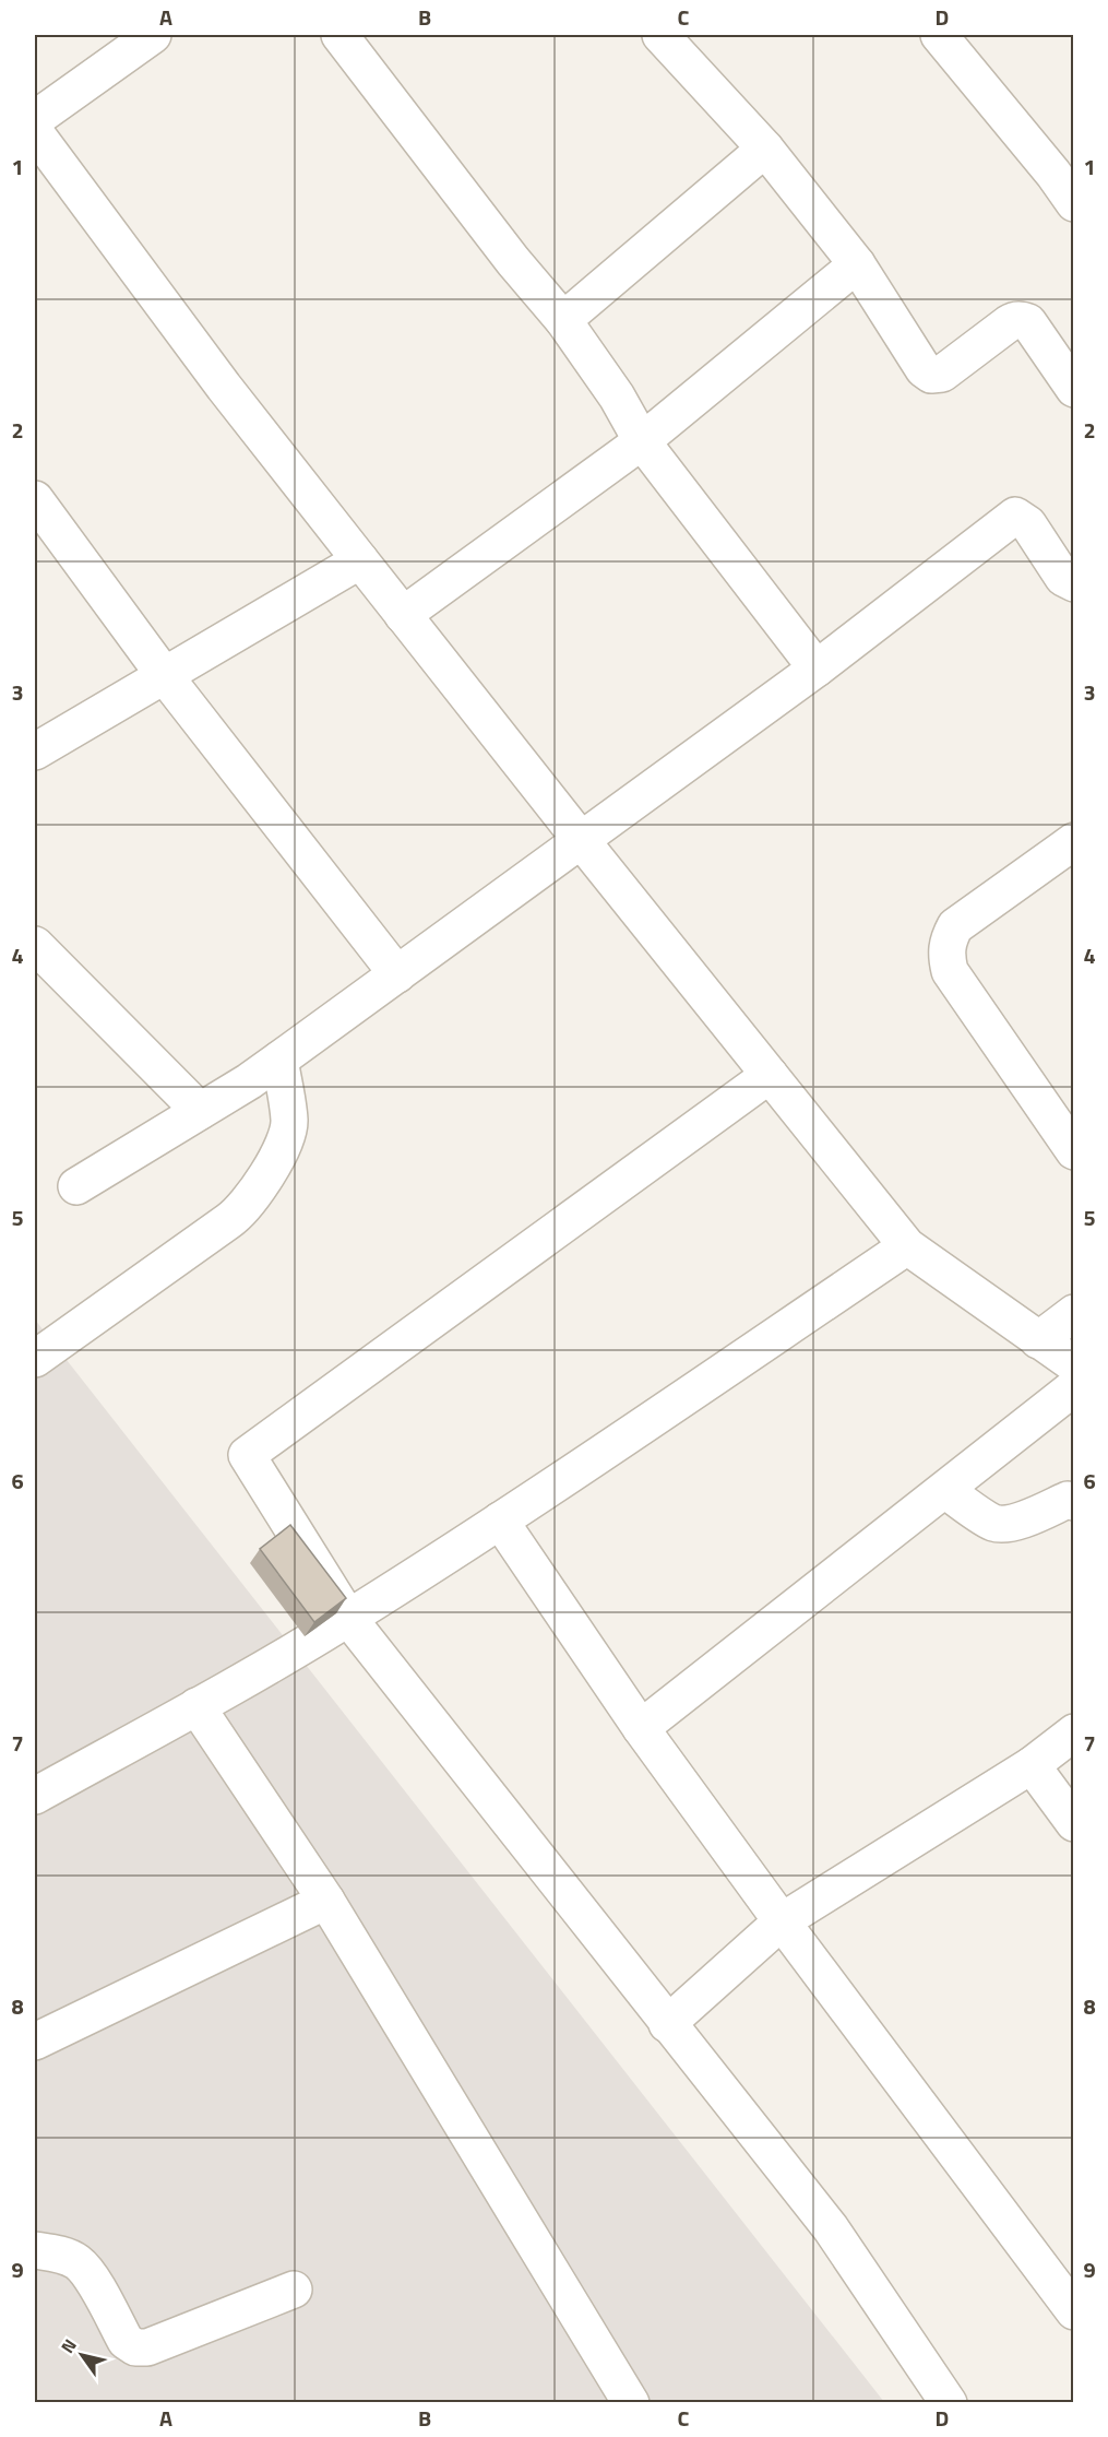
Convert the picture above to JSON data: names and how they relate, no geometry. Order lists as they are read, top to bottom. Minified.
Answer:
{"north":"top left","grid":{"columns":["A","B","C","D"],"rows":["1","2","3","4","5","6","7","8","9"]}}
